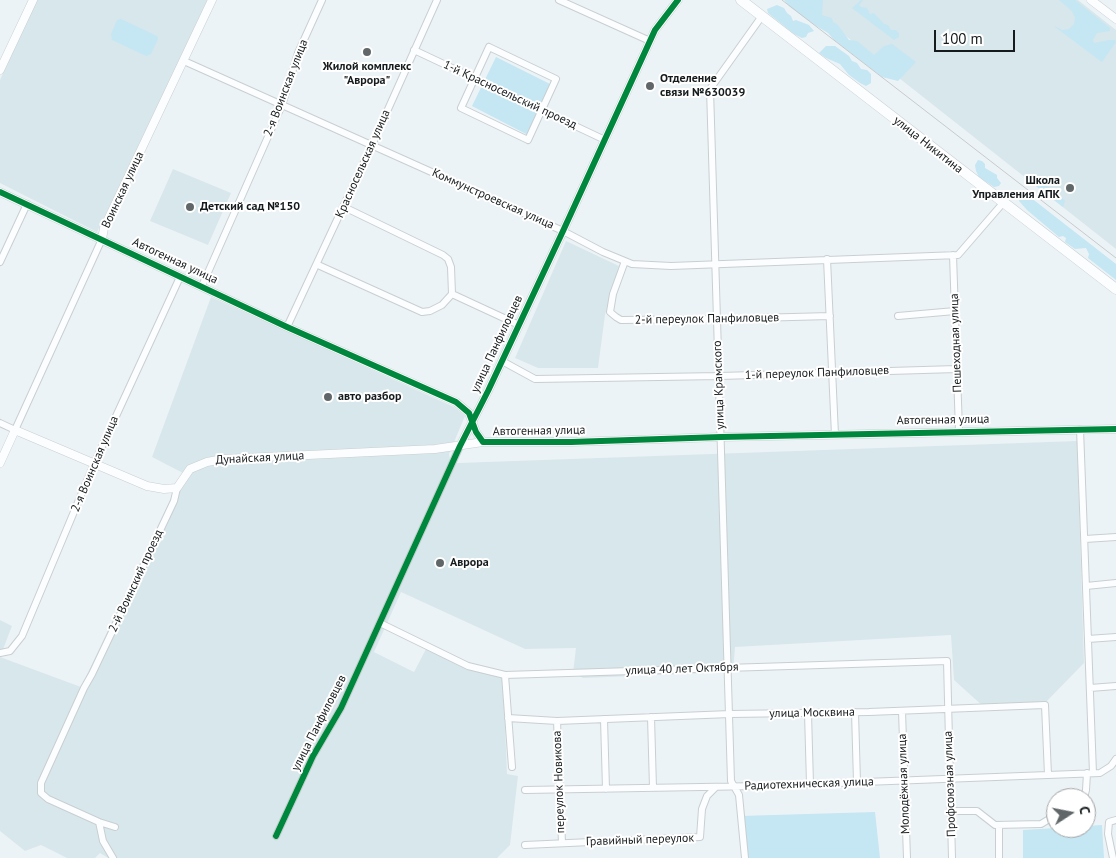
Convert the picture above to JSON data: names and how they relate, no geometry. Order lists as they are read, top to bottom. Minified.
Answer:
{"streets":{"main road":["улица Никитина"],"street":["2-я Воинская улица","1-й Красносельский проезд","Красносельская улица","Воинская улица","Коммунстроевская улица","Автогенная улица","2-й переулок Панфиловцев","Пешеходная улица","улица Панфиловцев","1-й переулок Панфиловцев","улица Крамского","Дунайская улица","2-й Воинский проезд","улица 40 лет Октября","улица Москвина","переулок Новикова","Радиотехническая улица","Молодёжная улица","Профсоюзная улица","Гравийный переулок"]},"crossings":[["2-я Воинская улица","Коммунстроевская улица"],["2-я Воинская улица","Автогенная улица"],["1-й Красносельский проезд","Красносельская улица"],["1-й Красносельский проезд","улица Панфиловцев"],["улица Никитина","улица Крамского"],["Красносельская улица","Коммунстроевская улица"],["Красносельская улица","Автогенная улица"],["Воинская улица","Коммунстроевская улица"],["Воинская улица","Автогенная улица"],["Коммунстроевская улица","2-й переулок Панфиловцев"],["Коммунстроевская улица","Пешеходная улица"],["Коммунстроевская улица","улица Панфиловцев"],["Коммунстроевская улица","улица Крамского"],["Автогенная улица","Пешеходная улица"],["Автогенная улица","улица Панфиловцев"],["Автогенная улица","улица Крамского"],["Автогенная улица","Дунайская улица"],["2-й переулок Панфиловцев","улица Крамского"],["Пешеходная улица","1-й переулок Панфиловцев"],["улица Панфиловцев","1-й переулок Панфиловцев"],["улица Панфиловцев","Дунайская улица"],["улица Панфиловцев","улица 40 лет Октября"],["1-й переулок Панфиловцев","улица Крамского"],["улица Крамского","улица 40 лет Октября"],["улица Крамского","улица Москвина"],["улица Крамского","Радиотехническая улица"],["Дунайская улица","2-й Воинский проезд"],["улица 40 лет Октября","улица Москвина"],["улица 40 лет Октября","Профсоюзная улица"],["улица Москвина","переулок Новикова"],["улица Москвина","Радиотехническая улица"],["улица Москвина","Молодёжная улица"],["улица Москвина","Профсоюзная улица"],["переулок Новикова","Радиотехническая улица"],["переулок Новикова","Гравийный переулок"],["Радиотехническая улица","Молодёжная улица"],["Радиотехническая улица","Профсоюзная улица"],["Радиотехническая улица","Гравийный переулок"]],"places":["Жилой комплекс \"Аврора\"","Отделение связи №630039","Школа Управления АПК","Детский сад №150","авто разбор","Аврора"],"scale_bar":"100 m","north":"right"}
